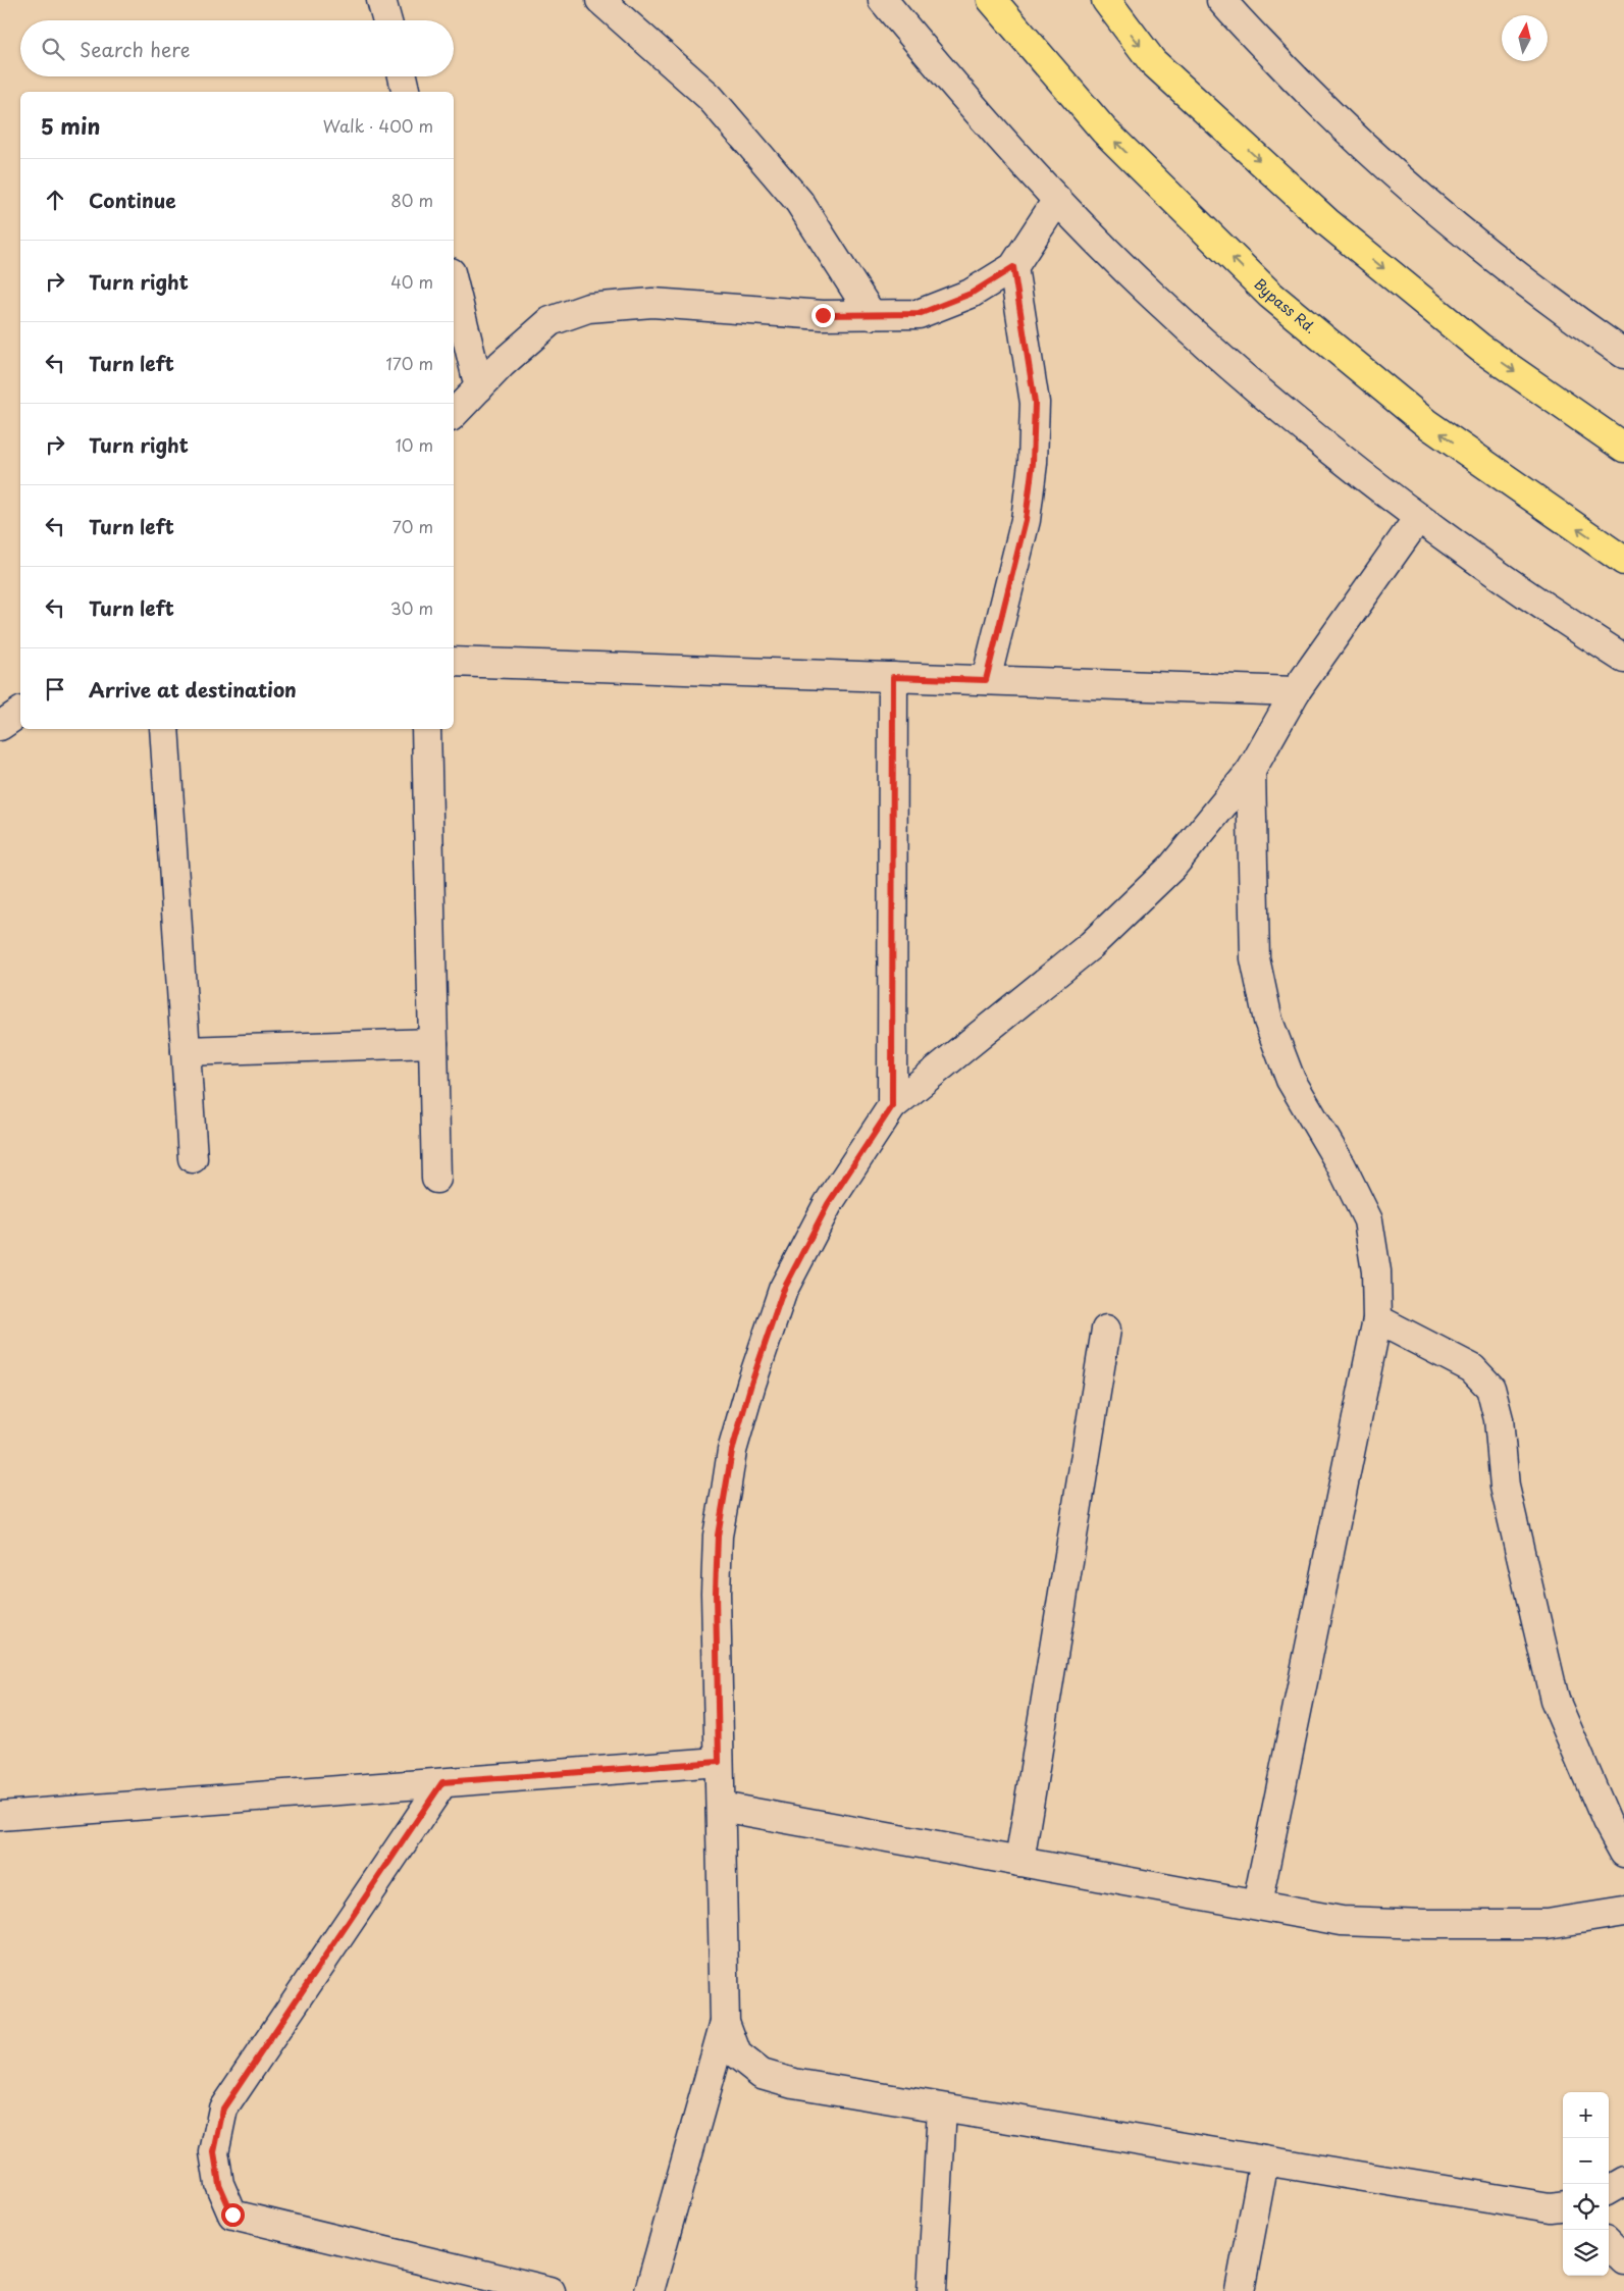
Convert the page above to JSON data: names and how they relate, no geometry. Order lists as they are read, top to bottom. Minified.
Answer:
{"streets":{"highway":["Bypass Rd."]},"north":"top","page":{"search":"Search here","heading":["5 min","Walk · 400 m"],"list":[["Continue","80 m"],["Turn right","40 m"],["Turn left","170 m"],["Turn right","10 m"],["Turn left","70 m"],["Turn left","30 m"],"Arrive at destination"],"map_buttons":["+","−"]}}
